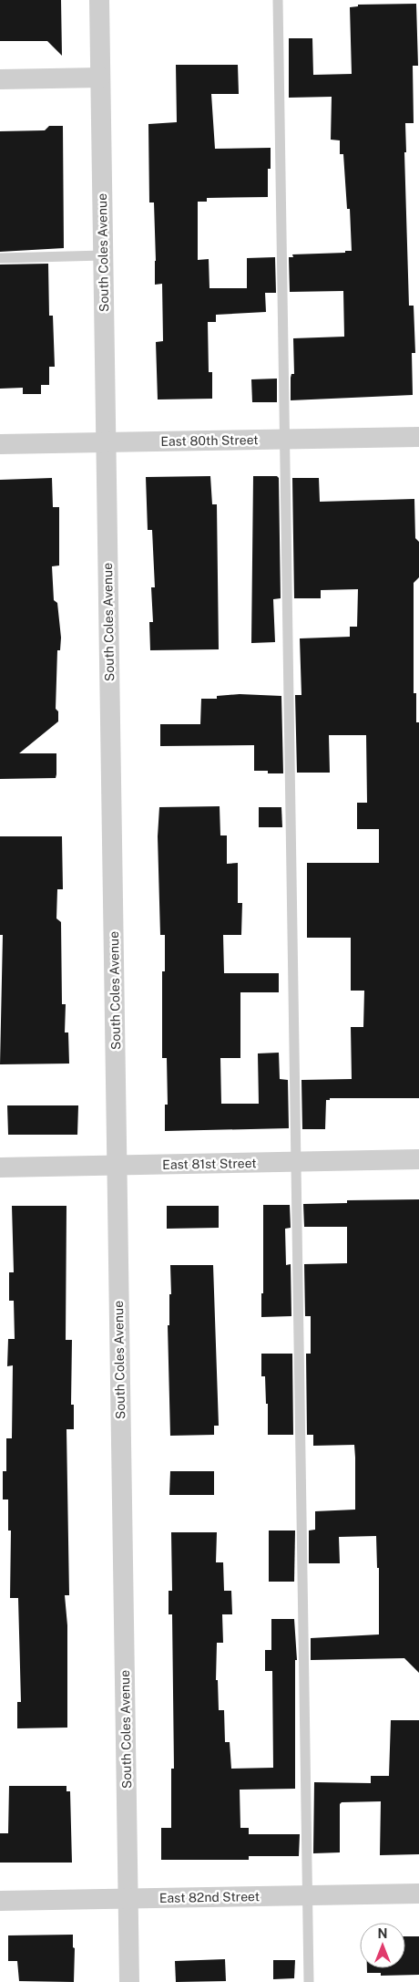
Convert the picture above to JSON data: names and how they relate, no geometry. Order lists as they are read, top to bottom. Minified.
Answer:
{"streets":{"street":["South Coles Avenue","East 80th Street","East 81st Street","East 82nd Street"]},"crossings":[["South Coles Avenue","East 80th Street"],["South Coles Avenue","East 81st Street"],["South Coles Avenue","East 82nd Street"]],"north":"top"}
